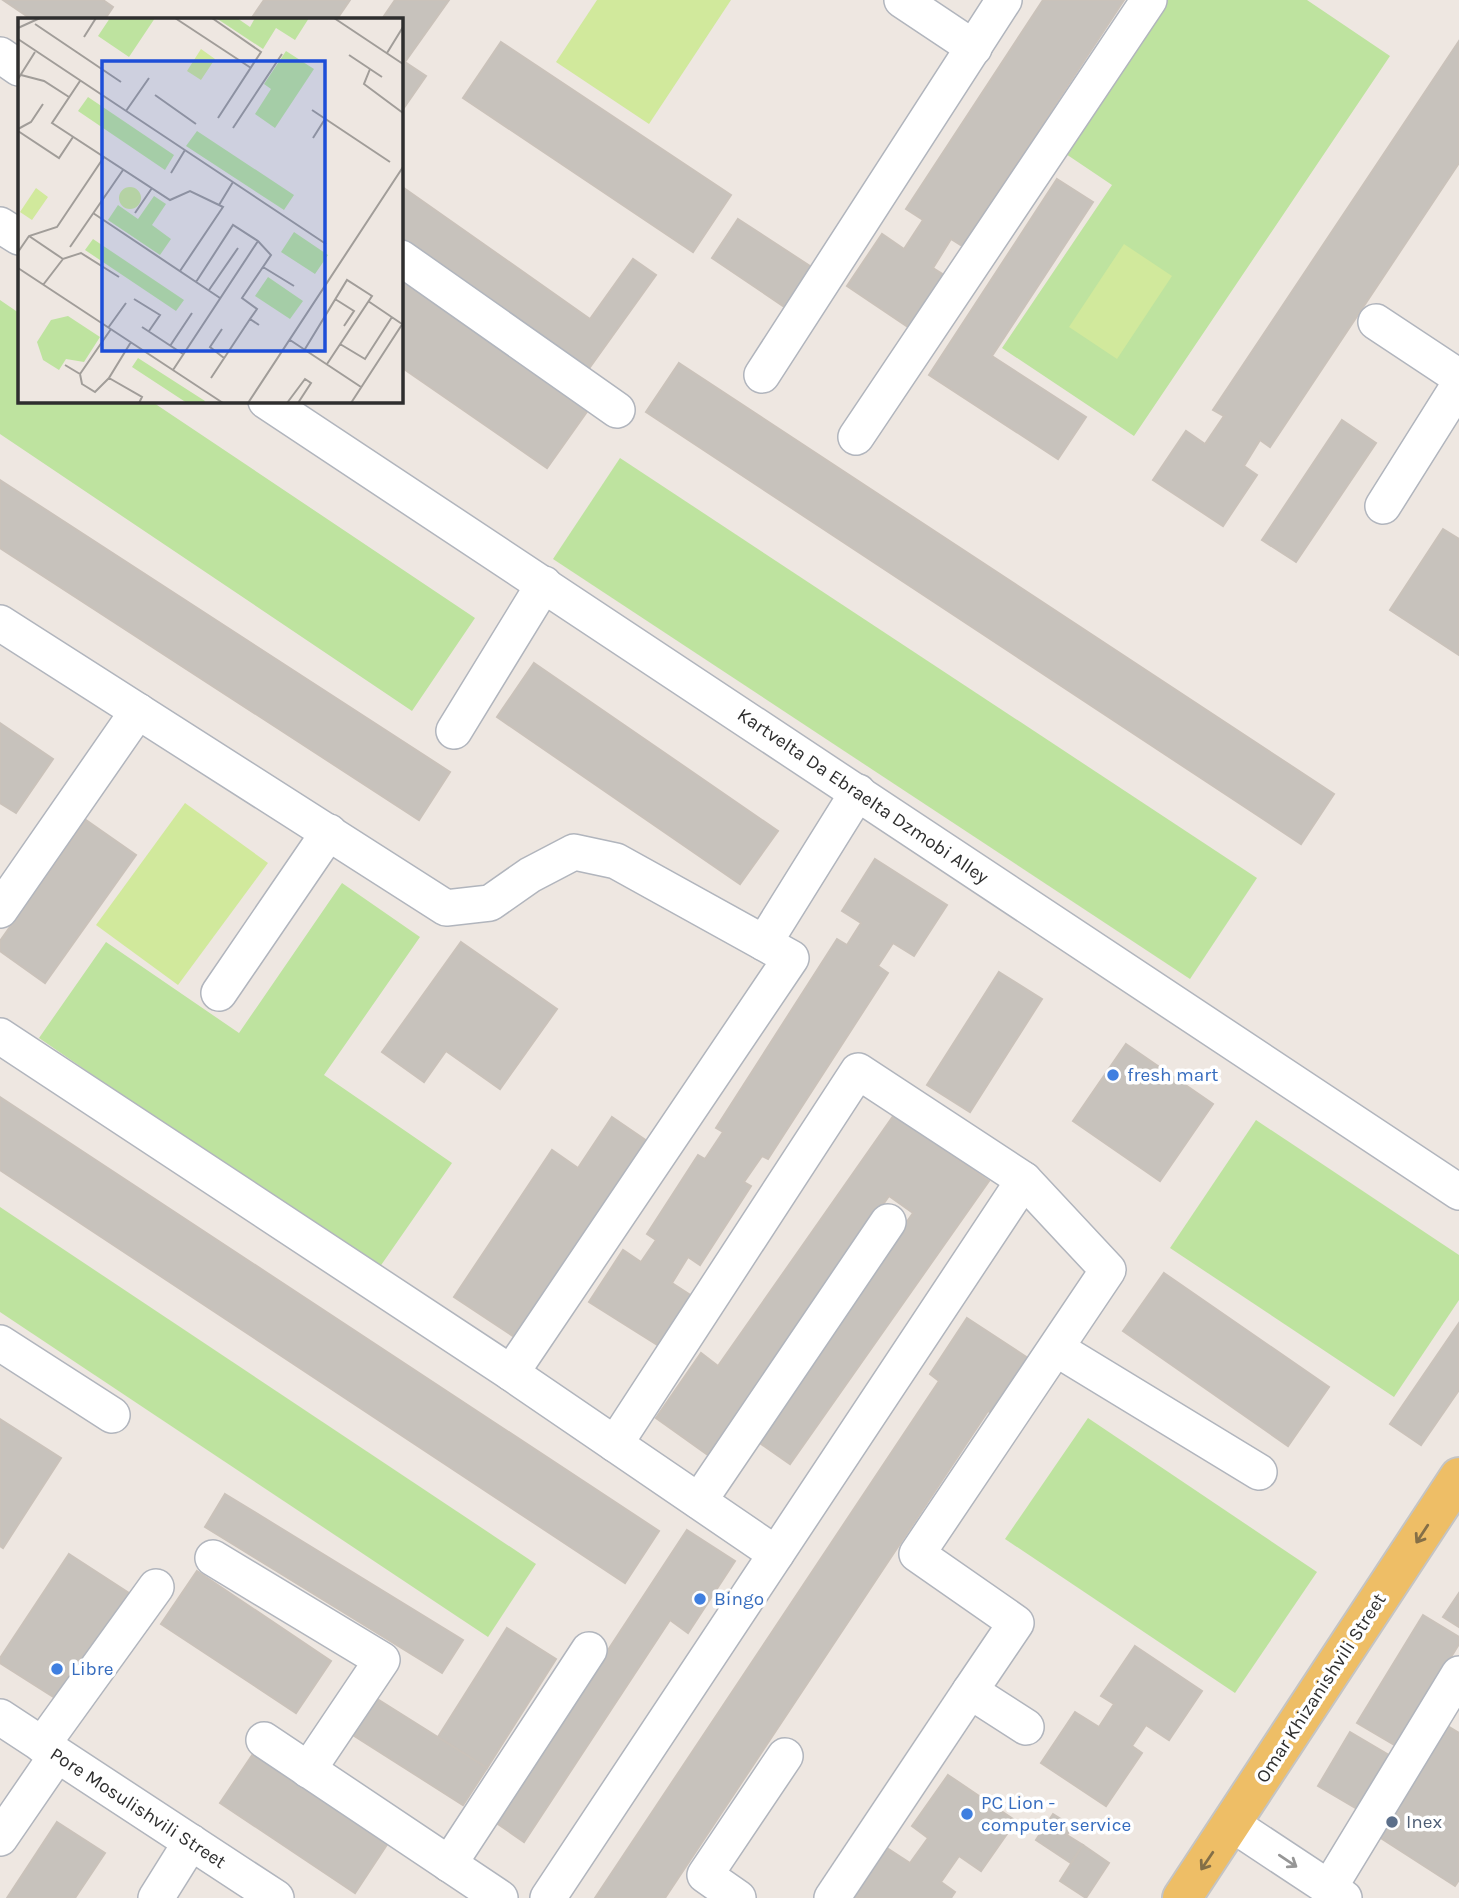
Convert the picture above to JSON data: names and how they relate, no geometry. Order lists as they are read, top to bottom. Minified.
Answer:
{"streets":{"main road":["Omar Khizanishvili Street"],"street":["Kartvelta Da Ebraelta Dzmobi Alley","Pore Mosulishvili Street"]},"one_way":["Omar Khizanishvili Street"],"places":["fresh mart","Bingo","Libre","PC Lion - computer service","Inex"]}
